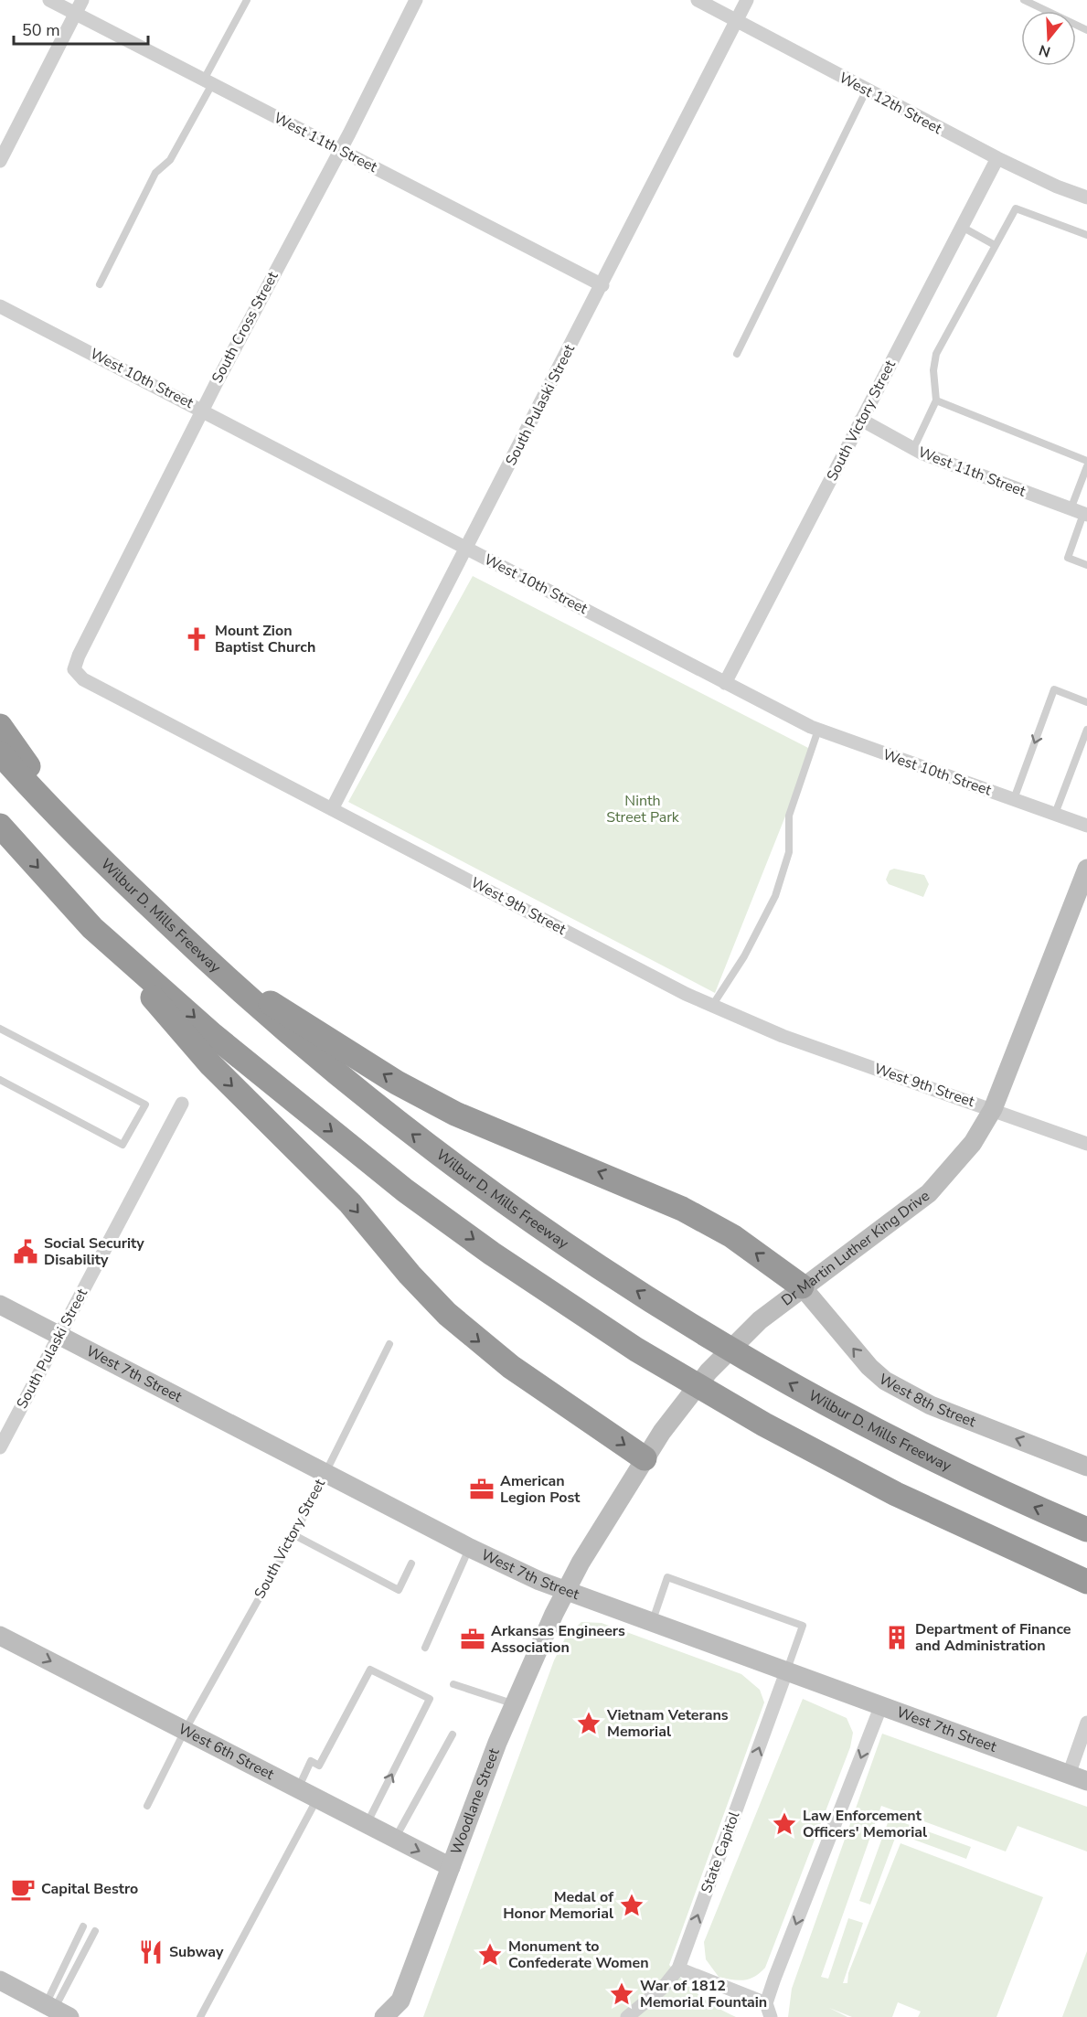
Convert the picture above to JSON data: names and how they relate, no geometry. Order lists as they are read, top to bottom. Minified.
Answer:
{"streets":{"highway":["Wilbur D. Mills Freeway"],"street":["West 12th Street","West 11th Street","South Cross Street","West 10th Street","South Pulaski Street","South Victory Street","West 9th Street","Dr Martin Luther King Drive","West 7th Street","West 8th Street","West 6th Street","Woodlane Street","State Capitol"]},"crossings":[["West 12th Street","South Pulaski Street"],["West 12th Street","South Victory Street"],["West 11th Street","South Cross Street"],["West 11th Street","South Pulaski Street"],["West 11th Street","South Victory Street"],["South Cross Street","West 10th Street"],["South Cross Street","West 9th Street"],["West 10th Street","South Pulaski Street"],["West 10th Street","South Victory Street"],["South Pulaski Street","West 9th Street"],["South Pulaski Street","West 7th Street"],["South Victory Street","West 7th Street"],["South Victory Street","West 6th Street"],["West 9th Street","Dr Martin Luther King Drive"],["Dr Martin Luther King Drive","West 7th Street"],["Dr Martin Luther King Drive","West 8th Street"],["Dr Martin Luther King Drive","Woodlane Street"],["West 7th Street","Woodlane Street"],["West 7th Street","State Capitol"],["West 6th Street","Woodlane Street"]],"one_way":["West 8th Street","West 6th Street"],"parks":["Ninth Street Park"],"places":{"church":["Mount Zion Baptist Church"],"public building":["Social Security Disability"],"office":["American Legion Post","Arkansas Engineers Association"],"building":["Department of Finance and Administration"],"place":["Vietnam Veterans Memorial","Law Enforcement Officers' Memorial","Medal of Honor Memorial","Monument to Confederate Women","War of 1812 Memorial Fountain"],"cafe":["Capital Bestro"],"restaurant":["Subway"]},"scale_bar":"50 m","north":"bottom"}
